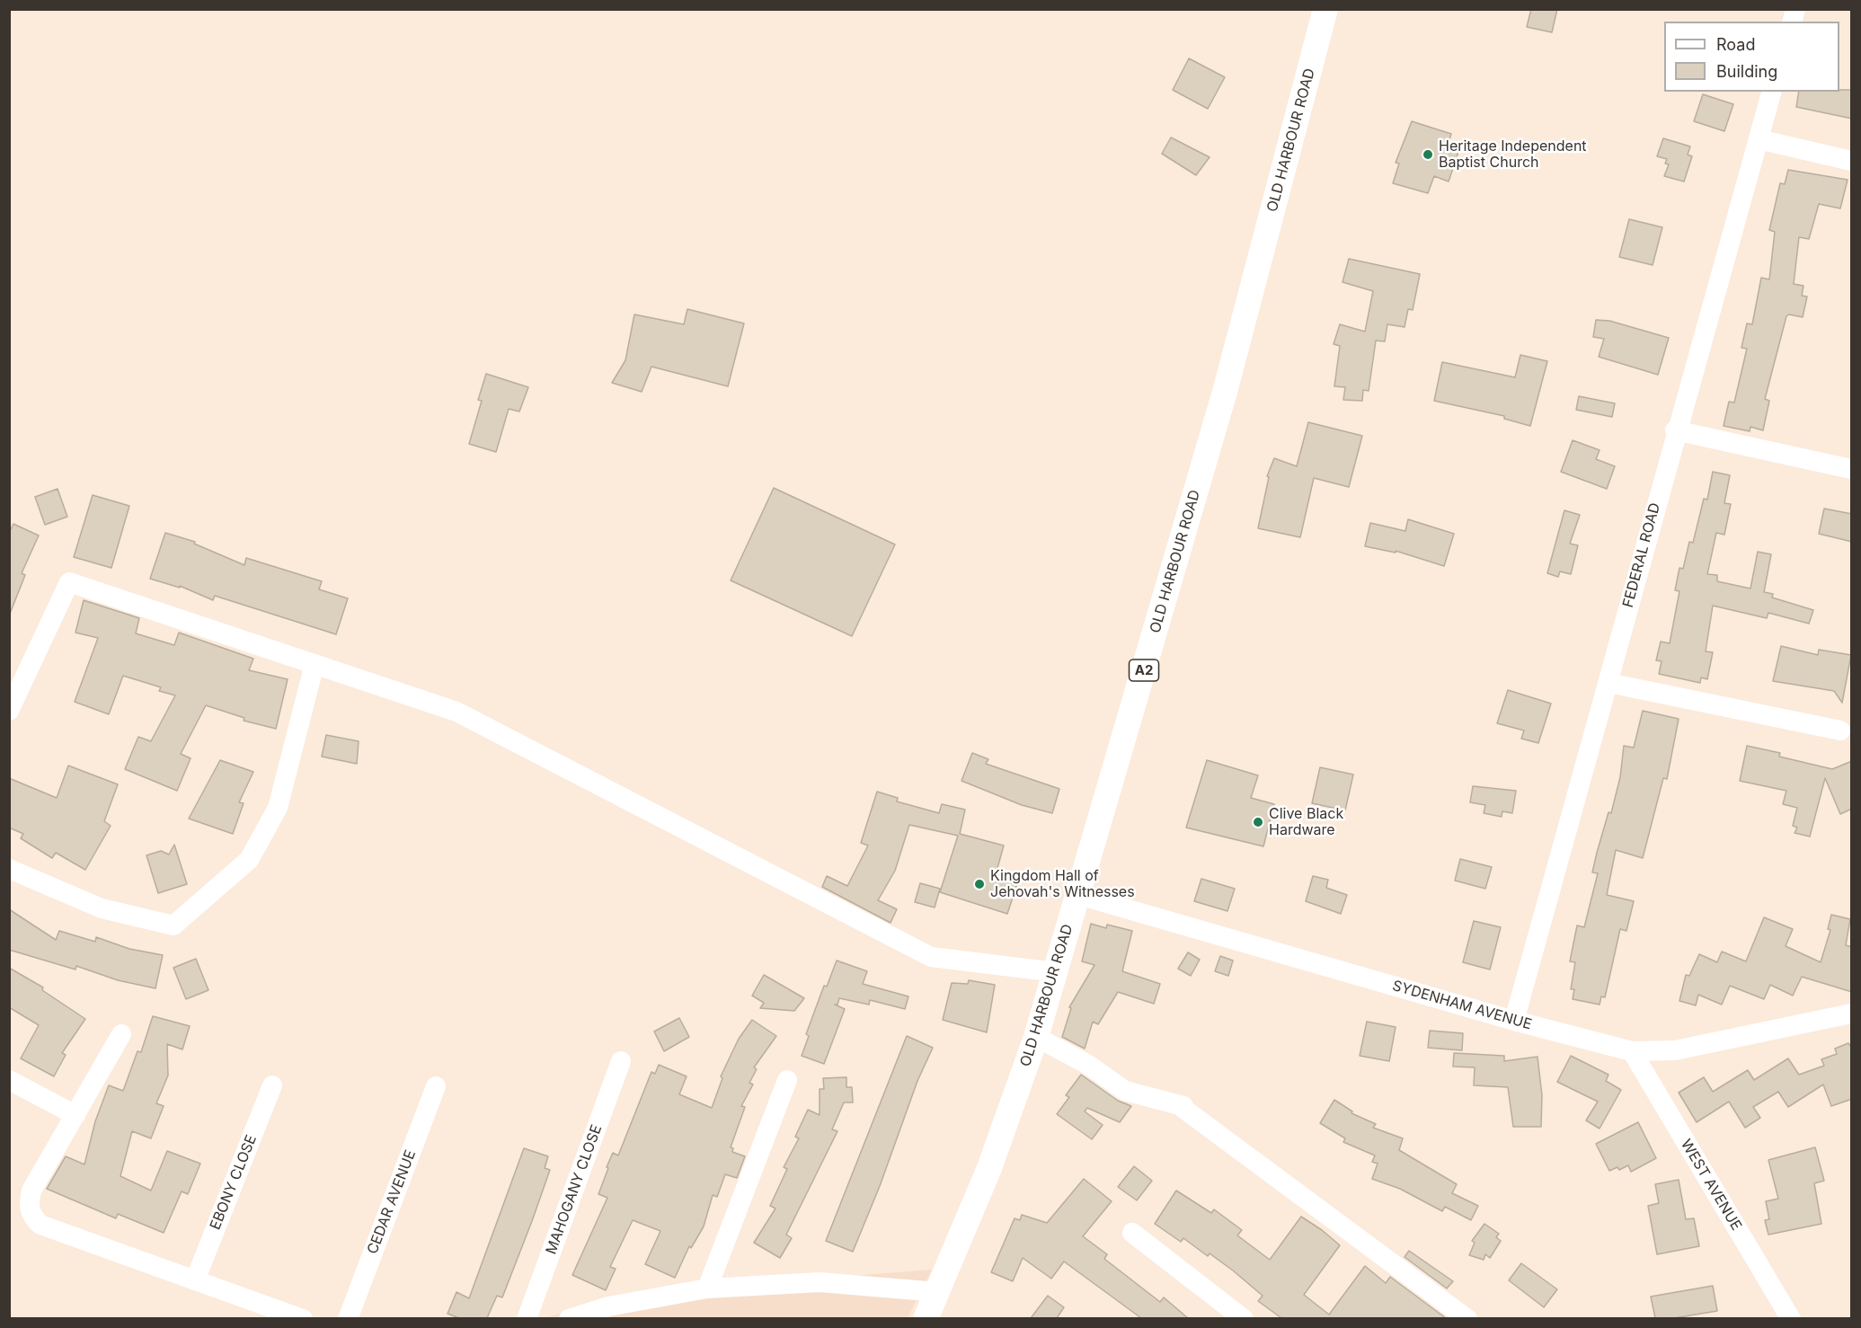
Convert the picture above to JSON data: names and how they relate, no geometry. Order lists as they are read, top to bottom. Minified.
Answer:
{"streets":{"main road":["OLD HARBOUR ROAD","A2"],"street":["FEDERAL ROAD","SYDENHAM AVENUE","EBONY CLOSE","WEST AVENUE","MAHOGANY CLOSE","CEDAR AVENUE"]},"crossings":[["OLD HARBOUR ROAD","SYDENHAM AVENUE"],["FEDERAL ROAD","SYDENHAM AVENUE"],["SYDENHAM AVENUE","WEST AVENUE"]],"places":["Heritage Independent Baptist Church","Clive Black Hardware","Kingdom Hall of Jehovah's Witnesses"],"legend":["Road","Building"]}
